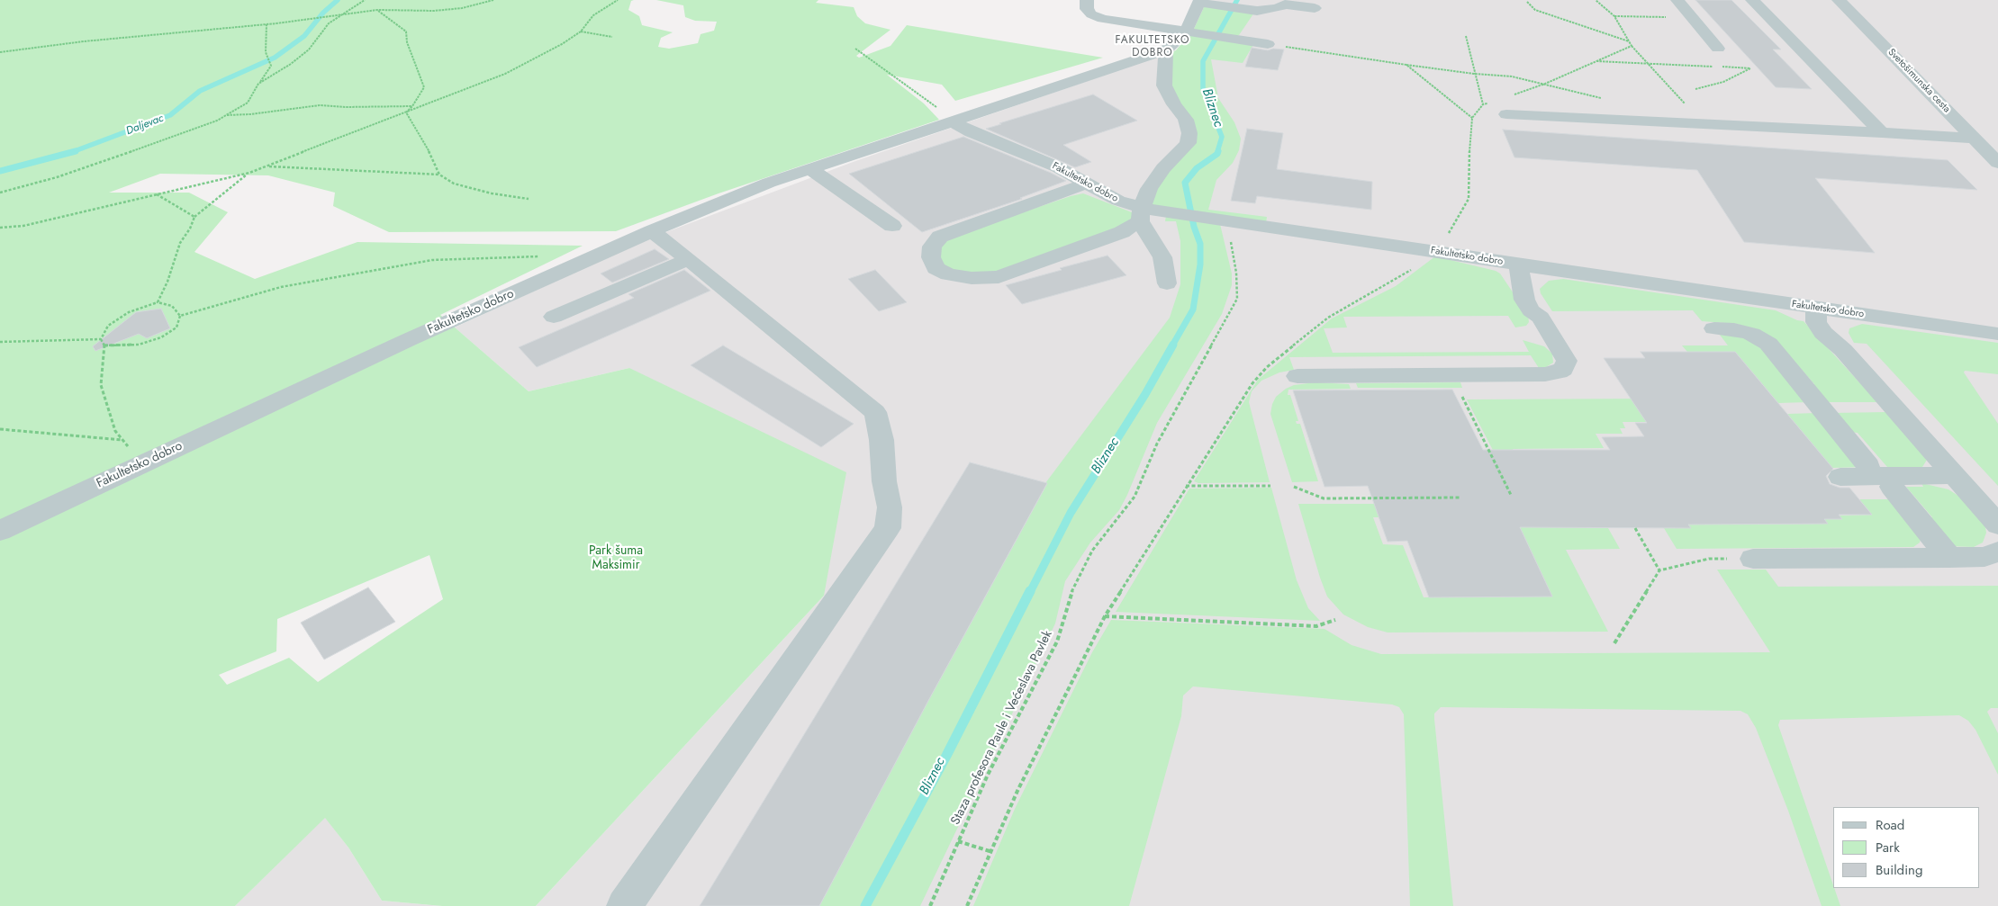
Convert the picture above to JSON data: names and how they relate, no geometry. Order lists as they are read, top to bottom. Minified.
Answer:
{"streets":{"street":["Svetošimunska cesta","Fakultetsko dobro"],"path":["Staza profesora Paule i Većeslava Pavlek"]},"crossings":[["Fakultetsko dobro","Staza profesora Paule i Većeslava Pavlek"]],"districts":["FAKULTETSKO DOBRO"],"water":["Bliznec","Daljevac"],"parks":["Park šuma Maksimir"],"legend":["Road","Park","Building"]}
